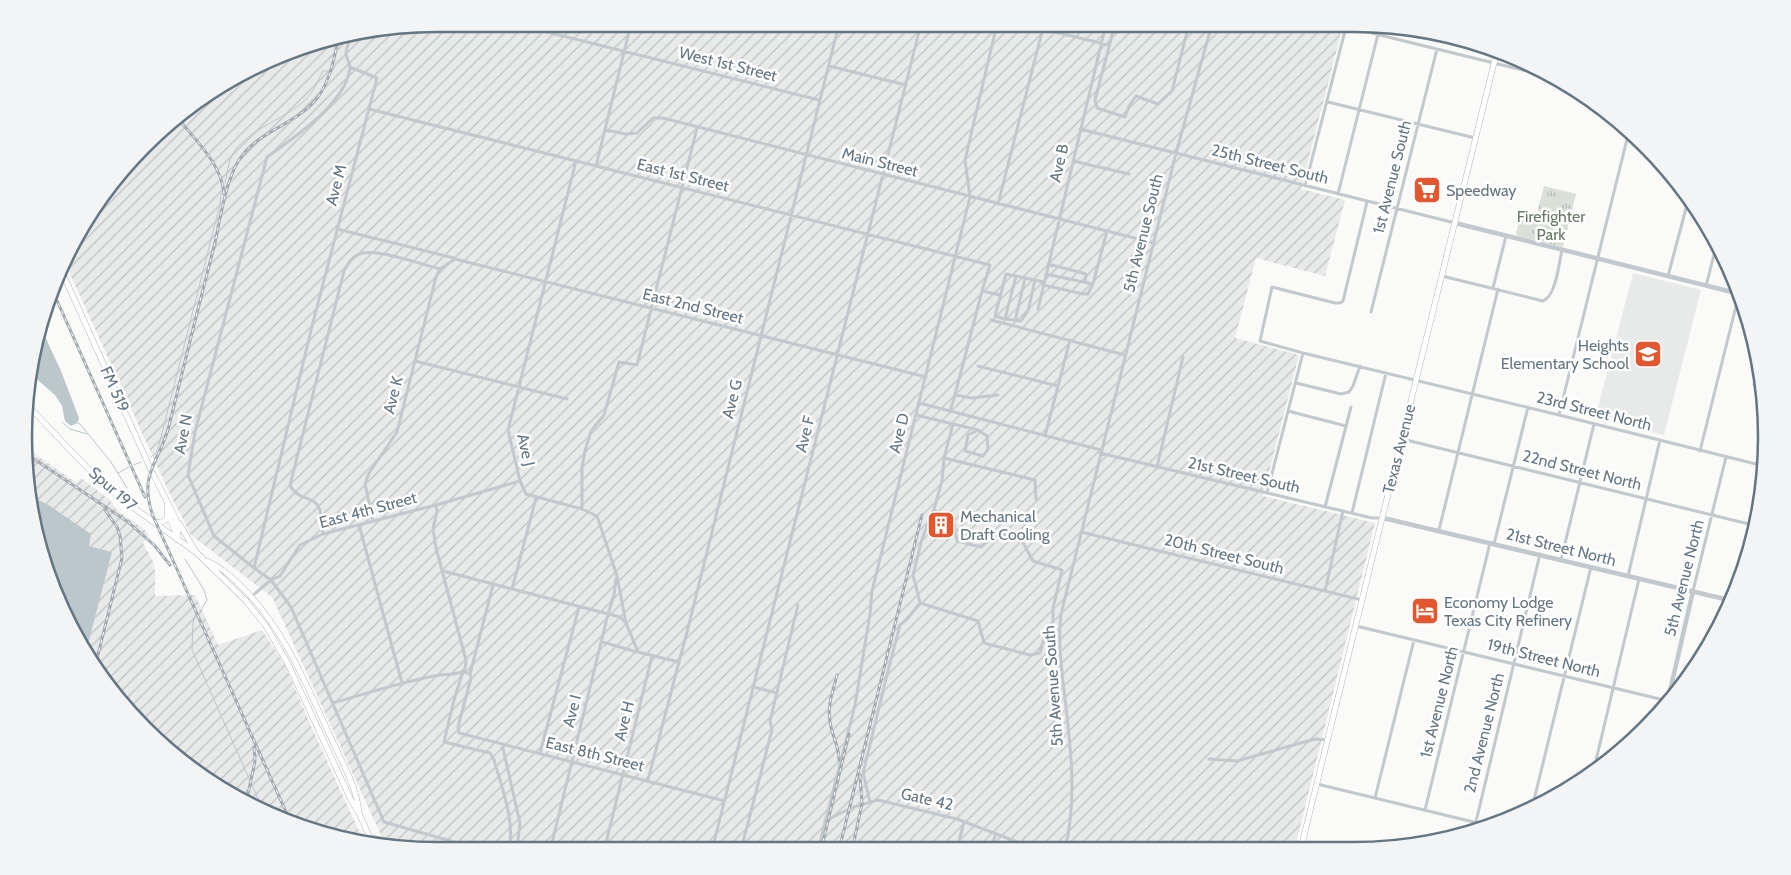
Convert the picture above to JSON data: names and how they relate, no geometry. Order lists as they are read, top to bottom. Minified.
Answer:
{"streets":{"main road":["FM 519","Texas Avenue","Spur 197"],"street":["West 1st Street","Main Street","Ave B","25th Street South","East 1st Street","1st Avenue South","Ave M","5th Avenue South","East 2nd Street","Ave K","Ave G","23rd Street North","Ave D","Ave N","Ave F","Ave J","22nd Street North","21st Street South","East 4th Street","21st Street North","20th Street South","5th Avenue North","19th Street North","1st Avenue North","Ave I","Ave H","2nd Avenue North","East 8th Street","Gate 42"]},"crossings":[["West 1st Street","Ave G"],["Main Street","Ave B"],["Main Street","5th Avenue South"],["Main Street","Ave G"],["Main Street","Ave D"],["Main Street","Ave F"],["Ave B","25th Street South"],["25th Street South","1st Avenue South"],["25th Street South","5th Avenue South"],["25th Street South","23rd Street North"],["25th Street South","Texas Avenue"],["East 1st Street","Ave M"],["East 1st Street","Ave G"],["East 1st Street","Ave D"],["East 1st Street","Ave F"],["East 1st Street","Ave J"],["Ave M","East 2nd Street"],["Ave M","Ave N"],["5th Avenue South","21st Street South"],["5th Avenue South","20th Street South"],["East 2nd Street","Ave G"],["East 2nd Street","Ave D"],["East 2nd Street","Ave F"],["East 2nd Street","Ave J"],["FM 519","Spur 197"],["Ave K","East 4th Street"],["Ave G","East 8th Street"],["23rd Street North","Texas Avenue"],["23rd Street North","5th Avenue North"],["Ave D","21st Street South"],["Ave D","Gate 42"],["Ave N","East 4th Street"],["Ave F","East 8th Street"],["Texas Avenue","22nd Street North"],["Texas Avenue","21st Street South"],["Texas Avenue","21st Street North"],["Texas Avenue","20th Street South"],["Texas Avenue","19th Street North"],["Ave J","East 4th Street"],["22nd Street North","5th Avenue North"],["21st Street South","21st Street North"],["21st Street North","5th Avenue North"],["21st Street North","1st Avenue North"],["21st Street North","2nd Avenue North"],["19th Street North","1st Avenue North"],["19th Street North","2nd Avenue North"],["Ave I","East 8th Street"],["Ave H","East 8th Street"]],"parks":["Firefighter Park"],"places":{"supermarket":["Speedway"],"school or university":["Heights Elementary School"],"building":["Mechanical Draft Cooling"],"hotel":["Economy Lodge Texas City Refinery"]}}
